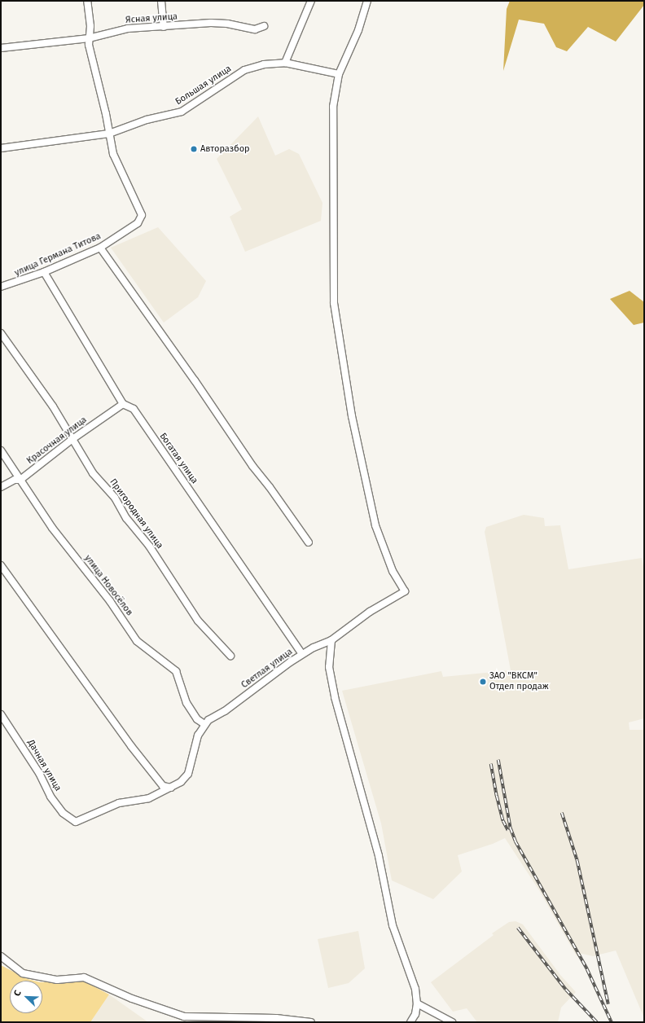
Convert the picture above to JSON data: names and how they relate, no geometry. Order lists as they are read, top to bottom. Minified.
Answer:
{"streets":{"street":["Ясная улица","Большая улица","улица Германа Титова","Красочная улица","Богатая улица","Пригородная улица","улица Новосёлов","Светлая улица","Дачная улица"]},"crossings":[["Большая улица","улица Германа Титова"],["Большая улица","Светлая улица"],["улица Германа Титова","Богатая улица"],["Красочная улица","Богатая улица"],["Красочная улица","Пригородная улица"],["Красочная улица","улица Новосёлов"],["Богатая улица","Светлая улица"],["улица Новосёлов","Светлая улица"],["Светлая улица","Дачная улица"]],"places":["Авторазбор","ЗАО \"ВКСМ\" Отдел продаж"],"north":"top left"}
